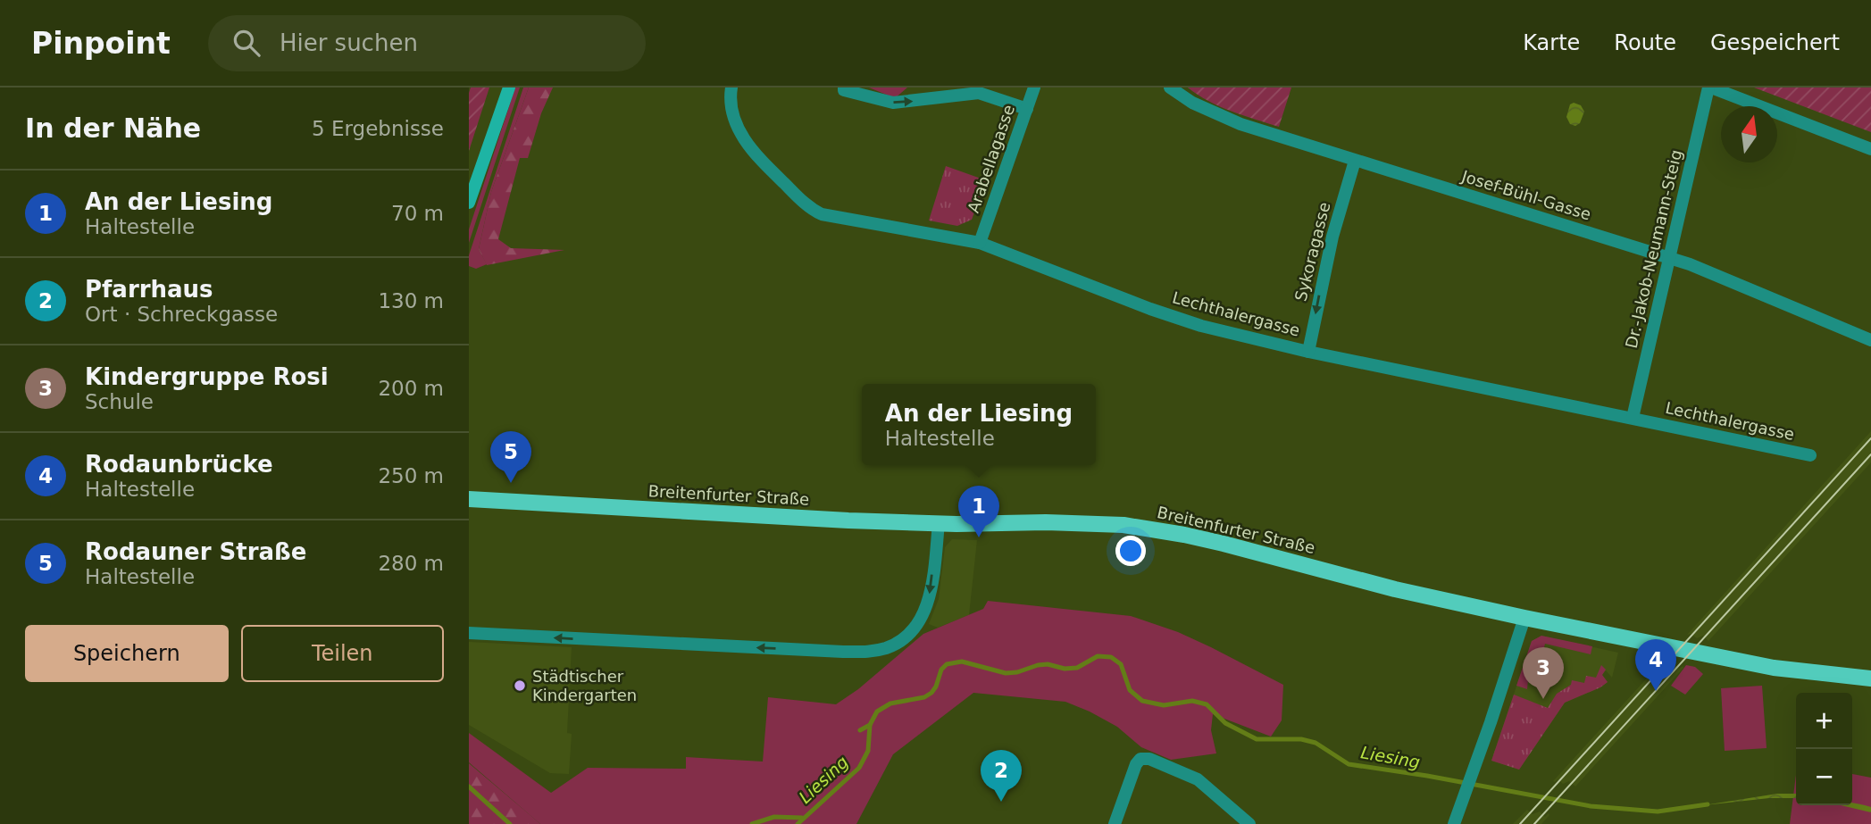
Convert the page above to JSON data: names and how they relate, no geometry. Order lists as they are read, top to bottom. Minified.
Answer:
{"streets":{"main road":["Breitenfurter Straße"],"street":["Arabellagasse","Josef-Bühl-Gasse","Dr.-Jakob-Neumann-Steig","Sykoragasse","Lechthalergasse"]},"crossings":[["Arabellagasse","Lechthalergasse"],["Josef-Bühl-Gasse","Dr.-Jakob-Neumann-Steig"],["Josef-Bühl-Gasse","Sykoragasse"],["Dr.-Jakob-Neumann-Steig","Lechthalergasse"],["Sykoragasse","Lechthalergasse"]],"one_way":["Sykoragasse"],"water":["Liesing"],"places":["Städtischer Kindergarten"],"north":"top","page":{"header":"Pinpoint","search":"Hier suchen","nav":["Karte","Route","Gespeichert"],"heading":["In der Nähe","5 Ergebnisse"],"list":[{"mark":"1","name":"An der Liesing","note":"Haltestelle","value":"70 m"},{"mark":"2","name":"Pfarrhaus","note":"Ort · Schreckgasse","value":"130 m"},{"mark":"3","name":"Kindergruppe Rosi","note":"Schule","value":"200 m"},{"mark":"4","name":"Rodaunbrücke","note":"Haltestelle","value":"250 m"},{"mark":"5","name":"Rodauner Straße","note":"Haltestelle","value":"280 m"}],"popup":["An der Liesing","Haltestelle"],"pins":["5","1","4","3","2"],"buttons":["Speichern","Teilen"],"map_buttons":["+","−"]}}
